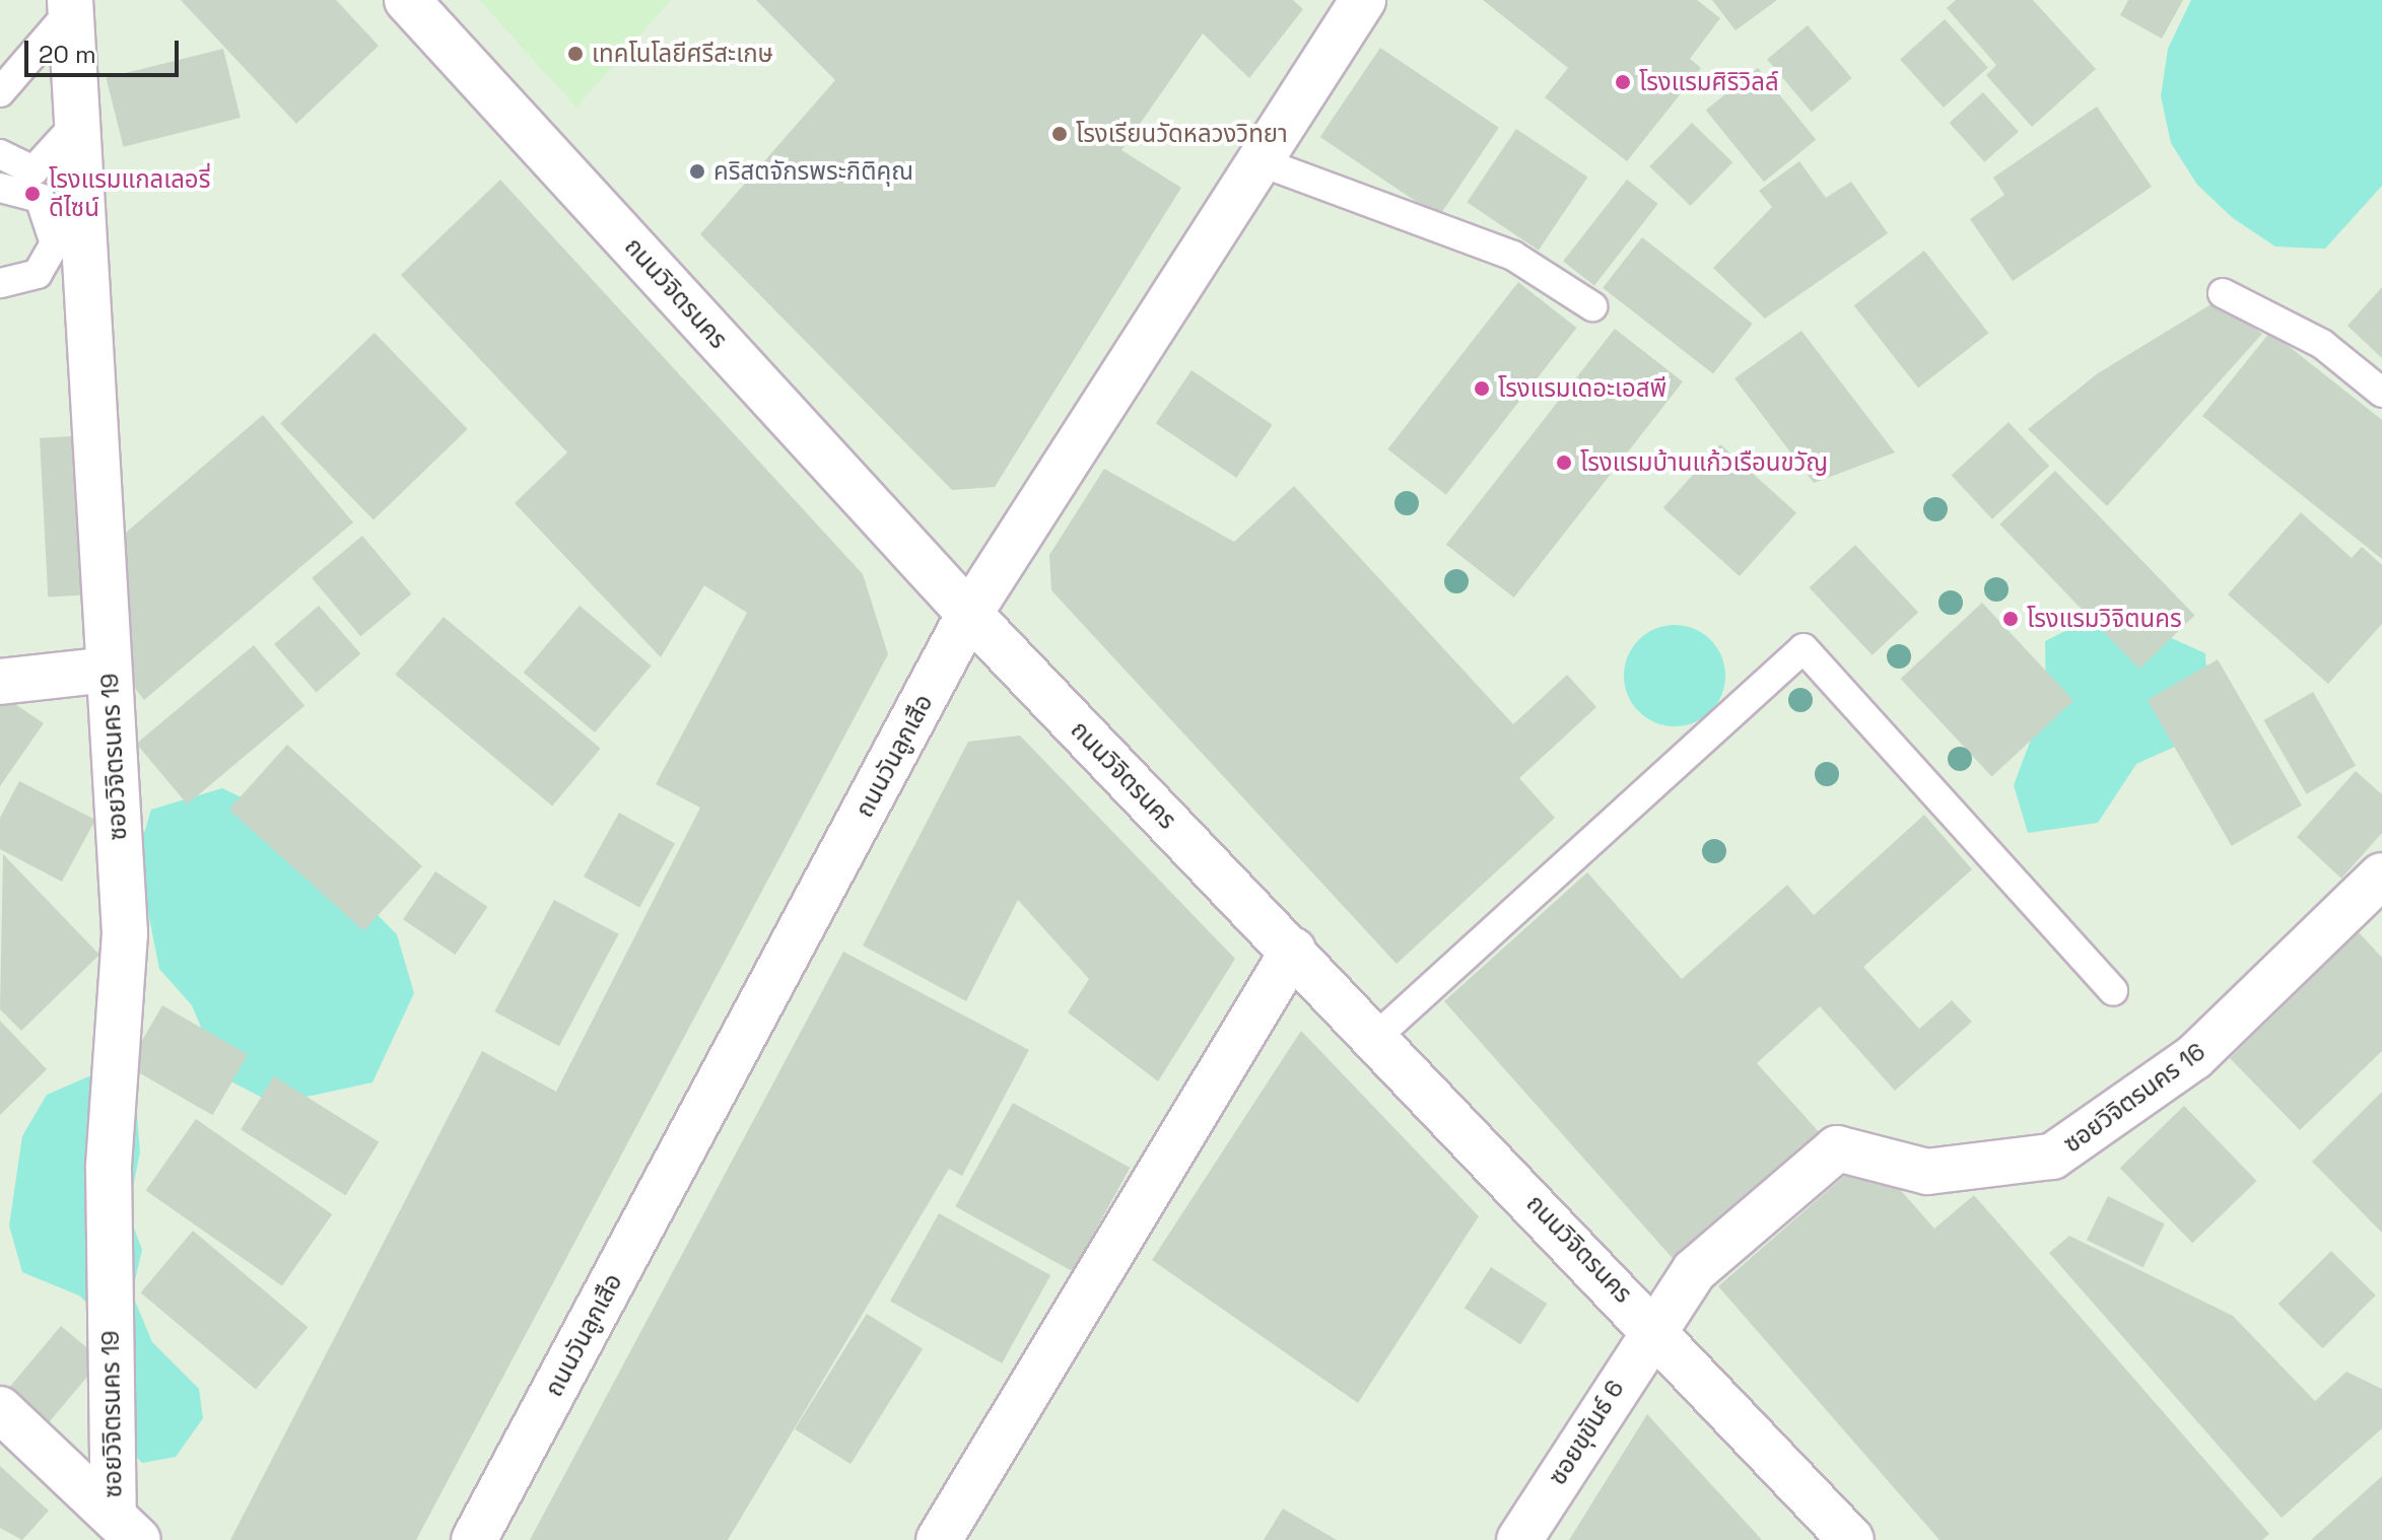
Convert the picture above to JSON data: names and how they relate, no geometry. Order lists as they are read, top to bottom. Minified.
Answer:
{"streets":{"street":["ถนนวิจิตรนคร","ถนนวันลูกเสือ","ซอยวิจิตรนคร 19","ซอยวิจิตรนคร 16","ซอยขุขันธ์ 6"]},"crossings":[["ถนนวิจิตรนคร","ถนนวันลูกเสือ"],["ถนนวิจิตรนคร","ซอยวิจิตรนคร 16"],["ถนนวิจิตรนคร","ซอยขุขันธ์ 6"],["ซอยวิจิตรนคร 16","ซอยขุขันธ์ 6"]],"places":["เทคโนโลยีศรีสะเกษ","โรงแรมศิริวิลล์","โรงเรียนวัดหลวงวิทยา","คริสตจักรพระกิติคุณ","โรงแรมแกลเลอรี่ ดีไซน์","โรงแรมเดอะเอสพี","โรงแรมบ้านแก้วเรือนขวัญ","โรงแรมวิจิตนคร"],"scale_bar":"20 m"}
